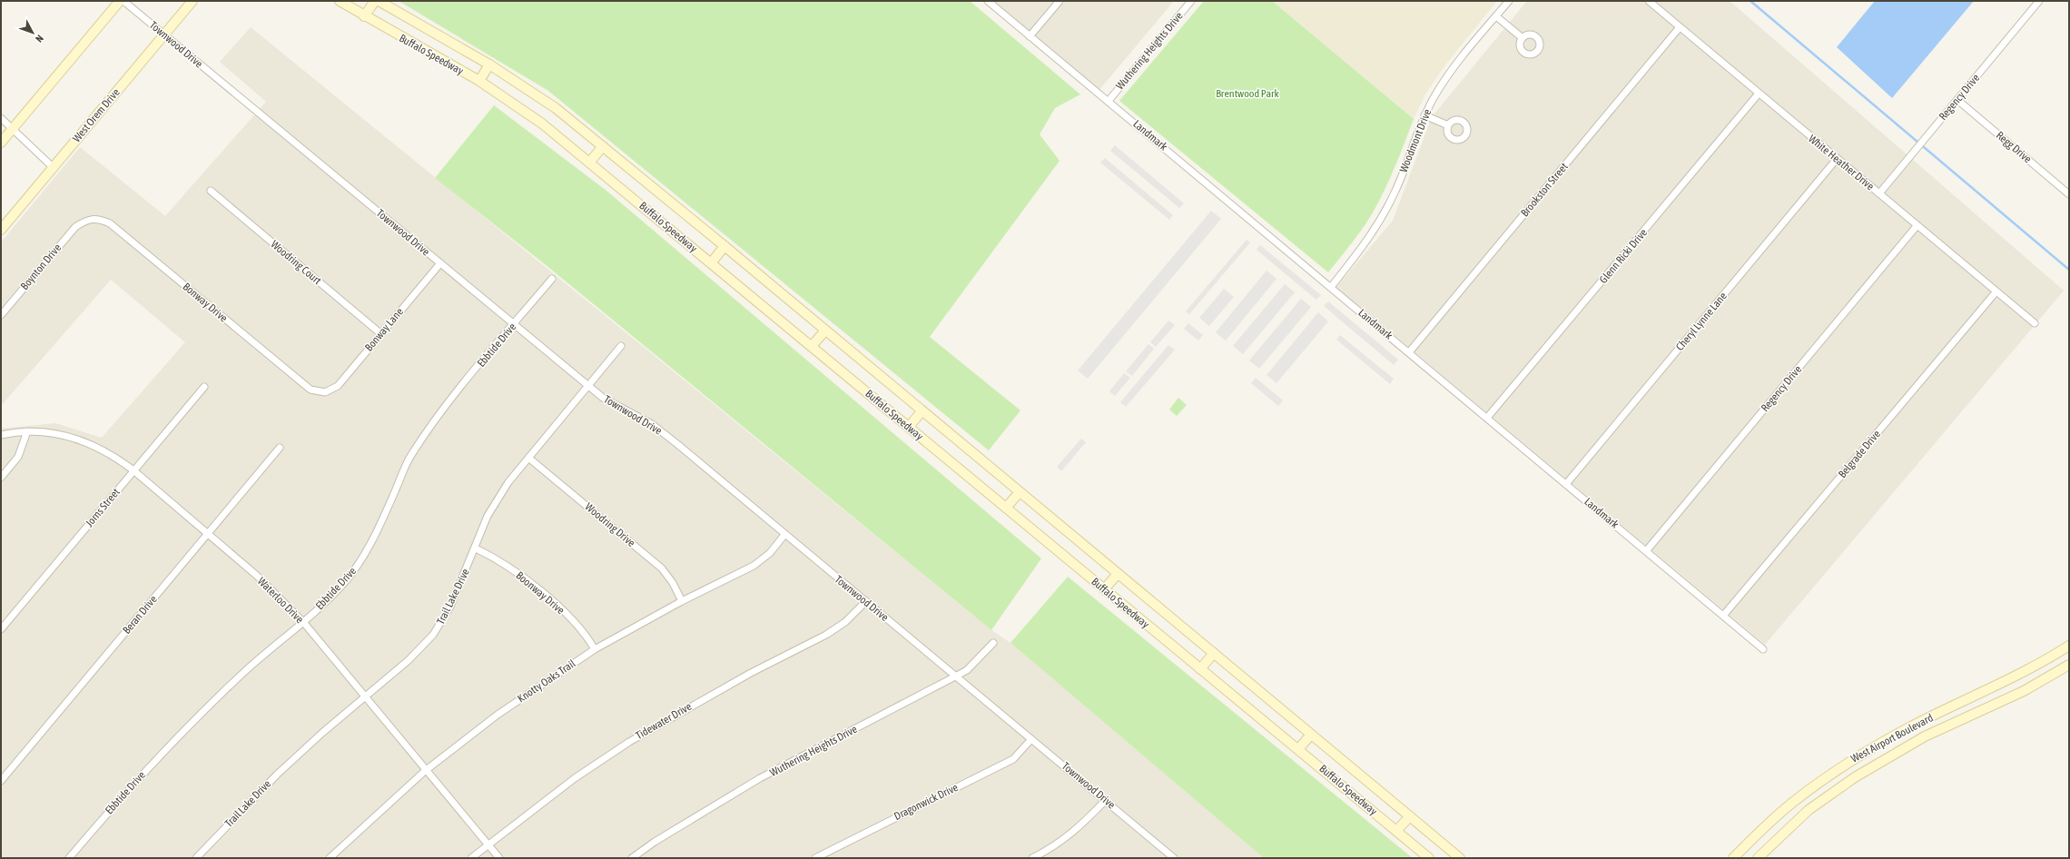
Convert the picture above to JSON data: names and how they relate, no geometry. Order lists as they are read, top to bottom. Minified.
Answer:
{"streets":{"main road":["Buffalo Speedway","West Orem Drive","West Airport Boulevard"],"street":["Townwood Drive","Wuthering Heights Drive","Regency Drive","Landmark","Woodmont Drive","Regg Drive","White Heather Drive","Brookston Street","Glenn Ricki Drive","Woodring Court","Boynton Drive","Bonway Drive","Cheryl Lynne Lane","Bonway Lane","Ebbtide Drive","Belgrade Drive","Jorns Street","Woodring Drive","Boonway Drive","Trail Lake Drive","Waterloo Drive","Beran Drive","Knotty Oaks Trail","Tidewater Drive","Dragonwick Drive"]},"crossings":[["Townwood Drive","Wuthering Heights Drive"],["Townwood Drive","West Orem Drive"],["Townwood Drive","Bonway Lane"],["Townwood Drive","Ebbtide Drive"],["Townwood Drive","Trail Lake Drive"],["Townwood Drive","Knotty Oaks Trail"],["Townwood Drive","Tidewater Drive"],["Townwood Drive","Dragonwick Drive"],["Wuthering Heights Drive","Landmark"],["Regency Drive","Landmark"],["Regency Drive","Regg Drive"],["Regency Drive","White Heather Drive"],["Landmark","Woodmont Drive"],["Landmark","Brookston Street"],["Landmark","Glenn Ricki Drive"],["Landmark","Cheryl Lynne Lane"],["Landmark","Belgrade Drive"],["White Heather Drive","Brookston Street"],["White Heather Drive","Glenn Ricki Drive"],["White Heather Drive","Cheryl Lynne Lane"],["White Heather Drive","Belgrade Drive"],["Woodring Court","Bonway Lane"],["Boynton Drive","Bonway Drive"],["Bonway Drive","Bonway Lane"],["Ebbtide Drive","Waterloo Drive"],["Jorns Street","Waterloo Drive"],["Woodring Drive","Trail Lake Drive"],["Woodring Drive","Knotty Oaks Trail"],["Boonway Drive","Trail Lake Drive"],["Boonway Drive","Knotty Oaks Trail"],["Trail Lake Drive","Waterloo Drive"],["Waterloo Drive","Beran Drive"],["Waterloo Drive","Knotty Oaks Trail"],["Waterloo Drive","Tidewater Drive"]],"parks":["Brentwood Park"],"north":"bottom right"}
